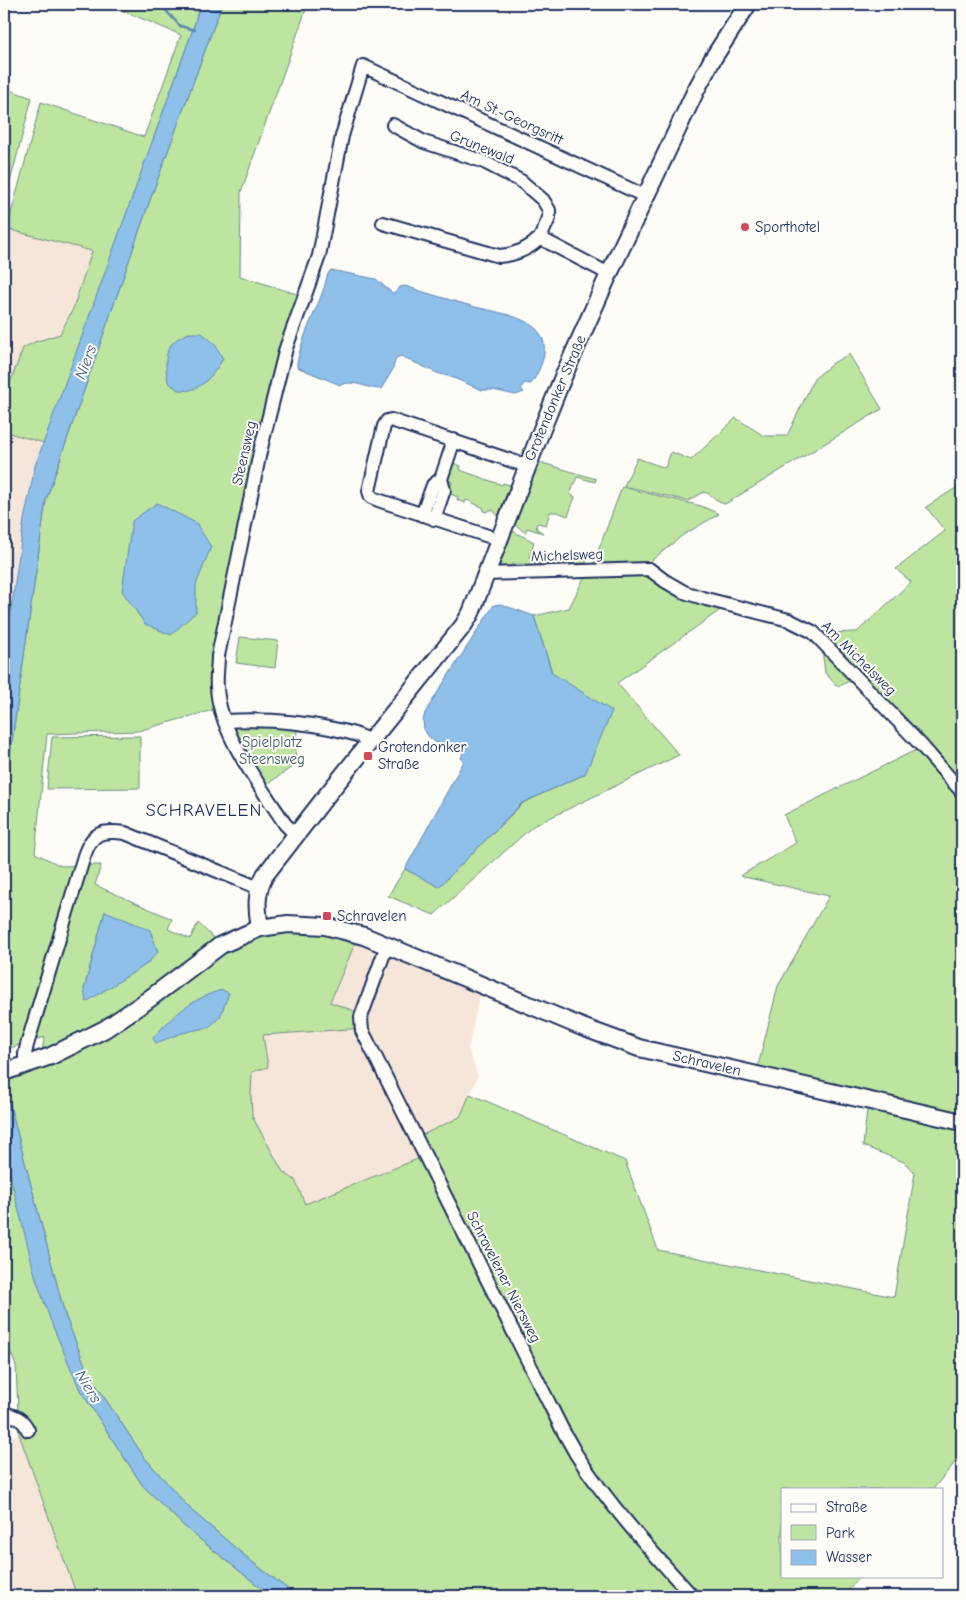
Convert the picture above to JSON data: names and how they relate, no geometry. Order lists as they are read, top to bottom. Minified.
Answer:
{"streets":{"main road":["Grotendonker Straße","Schravelen"],"street":["Am St.-Georgsritt","Grunewald","Steensweg","Michelsweg","Am Michelsweg","Schravelener Niersweg"]},"crossings":[["Am St.-Georgsritt","Grotendonker Straße"],["Am St.-Georgsritt","Steensweg"],["Grotendonker Straße","Steensweg"],["Grotendonker Straße","Michelsweg"],["Grotendonker Straße","Schravelen"],["Michelsweg","Am Michelsweg"],["Schravelen","Schravelener Niersweg"]],"districts":["SCHRAVELEN"],"water":["Niers"],"parks":["Spielplatz Steensweg"],"places":{"other":["Sporthotel"],"transit":["Grotendonker Straße","Schravelen"]},"legend":["Straße","Park","Wasser"]}
